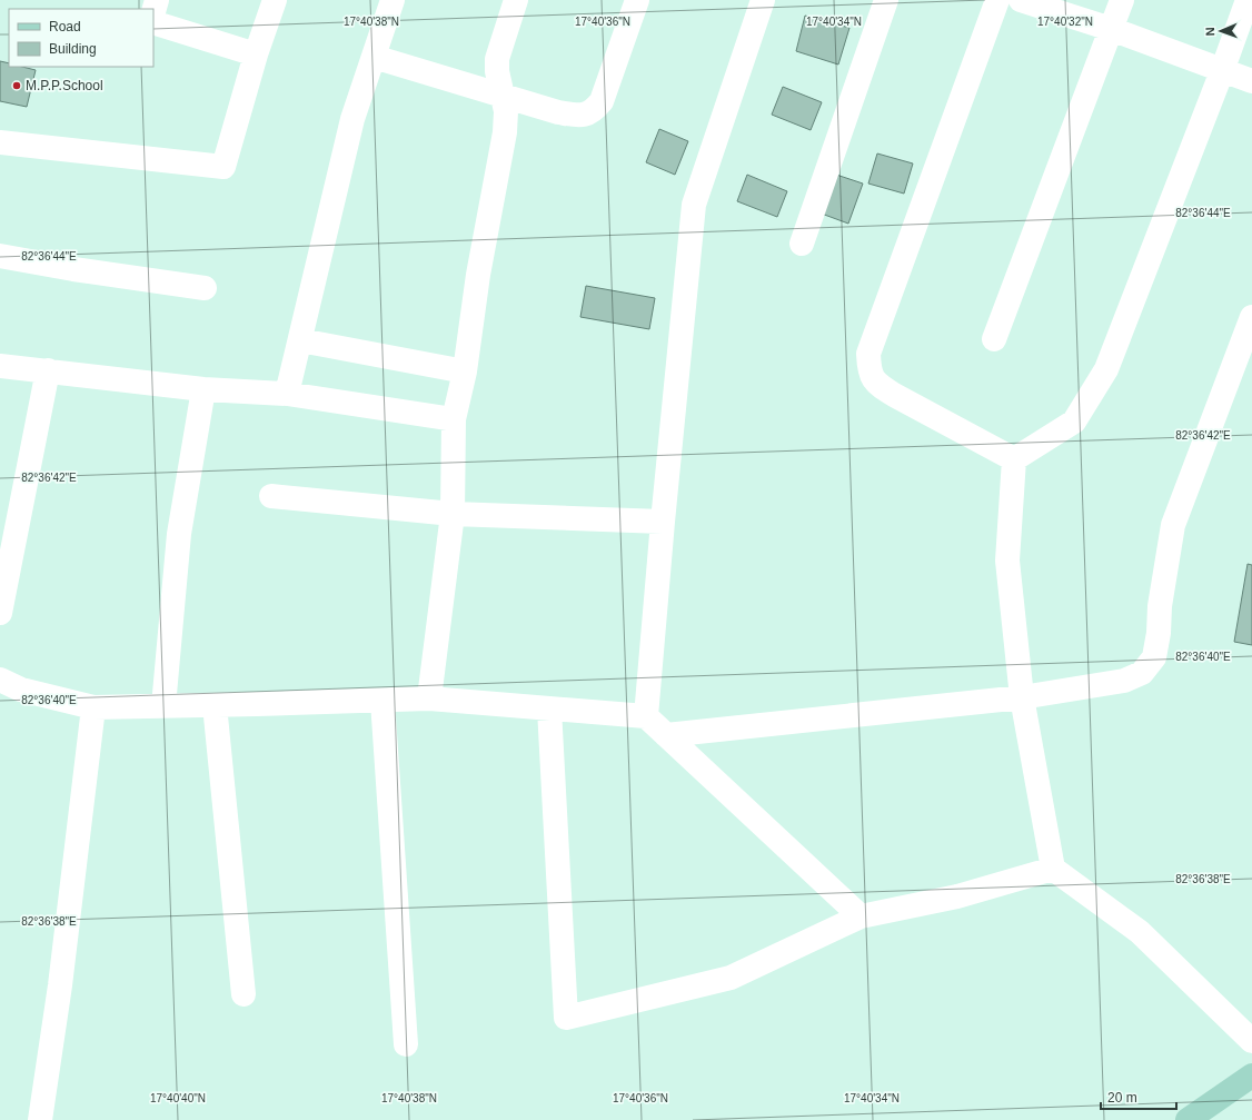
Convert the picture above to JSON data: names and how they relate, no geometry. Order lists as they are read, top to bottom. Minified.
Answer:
{"places":["M.P.P.School"],"legend":["Road","Building"],"scale_bar":"20 m","north":"left","coordinates":["17°40'38\"N","17°40'36\"N","17°40'34\"N","17°40'32\"N","82°36'44\"E","82°36'42\"E","82°36'40\"E","82°36'38\"E","17°40'40\"N"]}
